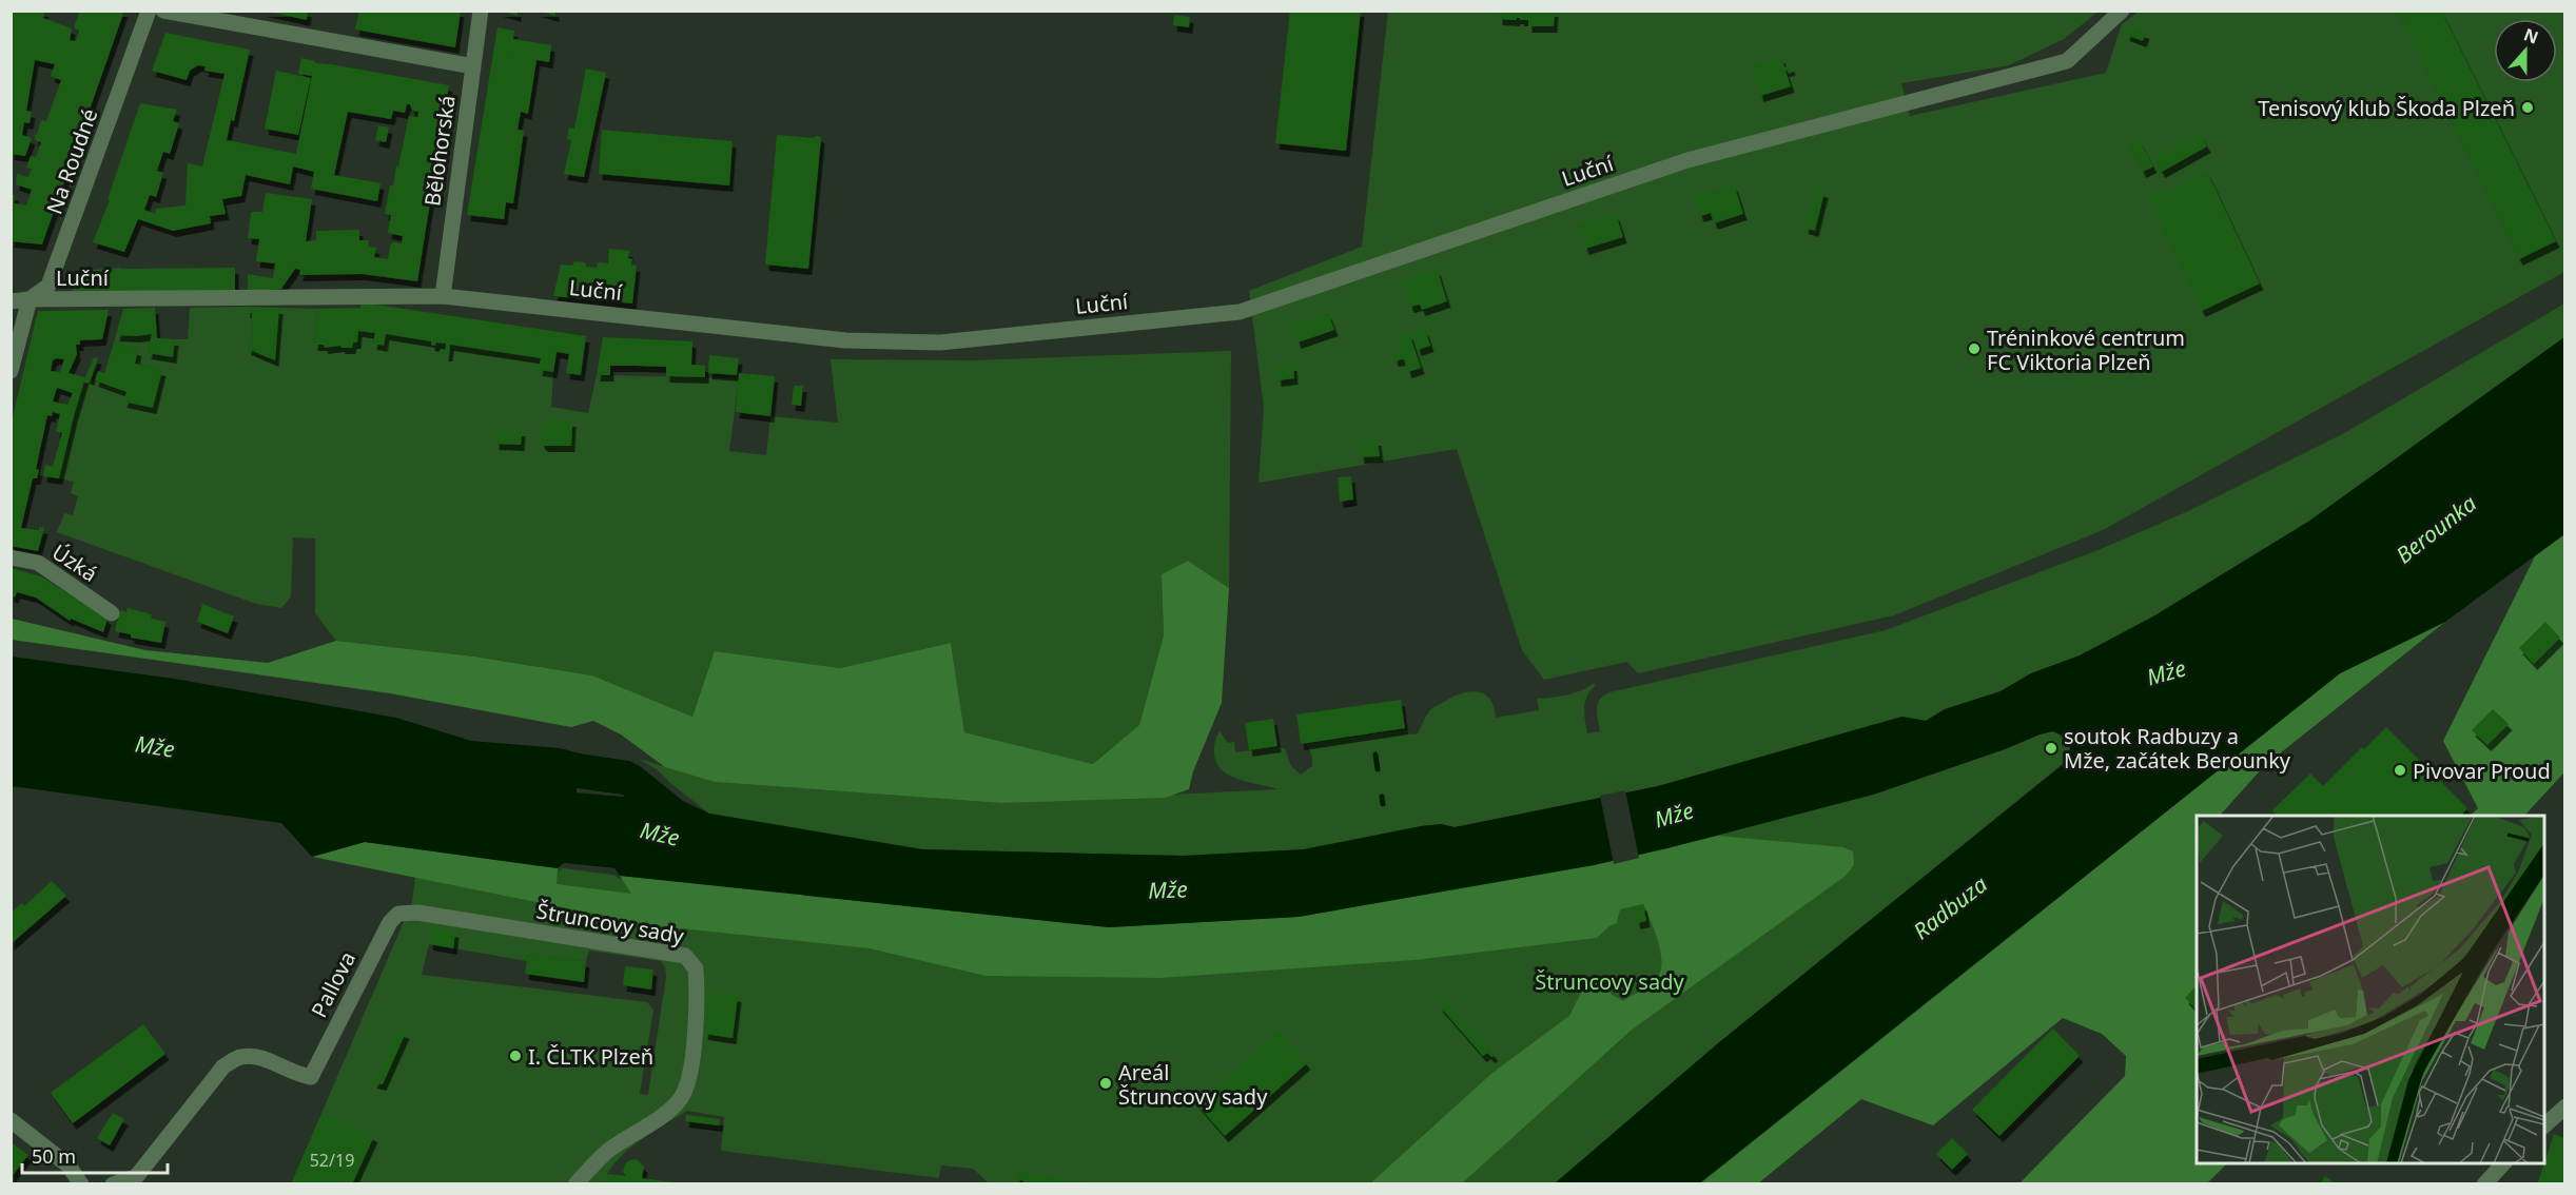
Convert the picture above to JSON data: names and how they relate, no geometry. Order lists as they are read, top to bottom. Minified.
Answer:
{"streets":{"street":["Bělohorská","Na Roudné","Luční","Úzká","Štruncovy sady","Pallova"]},"crossings":[["Bělohorská","Luční"],["Na Roudné","Luční"],["Štruncovy sady","Pallova"]],"water":["Berounka","Mže","Radbuza"],"parks":["Štruncovy sady"],"places":["Tenisový klub Škoda Plzeň","Tréninkové centrum FC Viktoria Plzeň","soutok Radbuzy a Mže, začátek Berounky","Pivovar Proud","I. ČLTK Plzeň","Areál Štruncovy sady"],"house_numbers":["52/19"],"scale_bar":"50 m","north":"top"}
